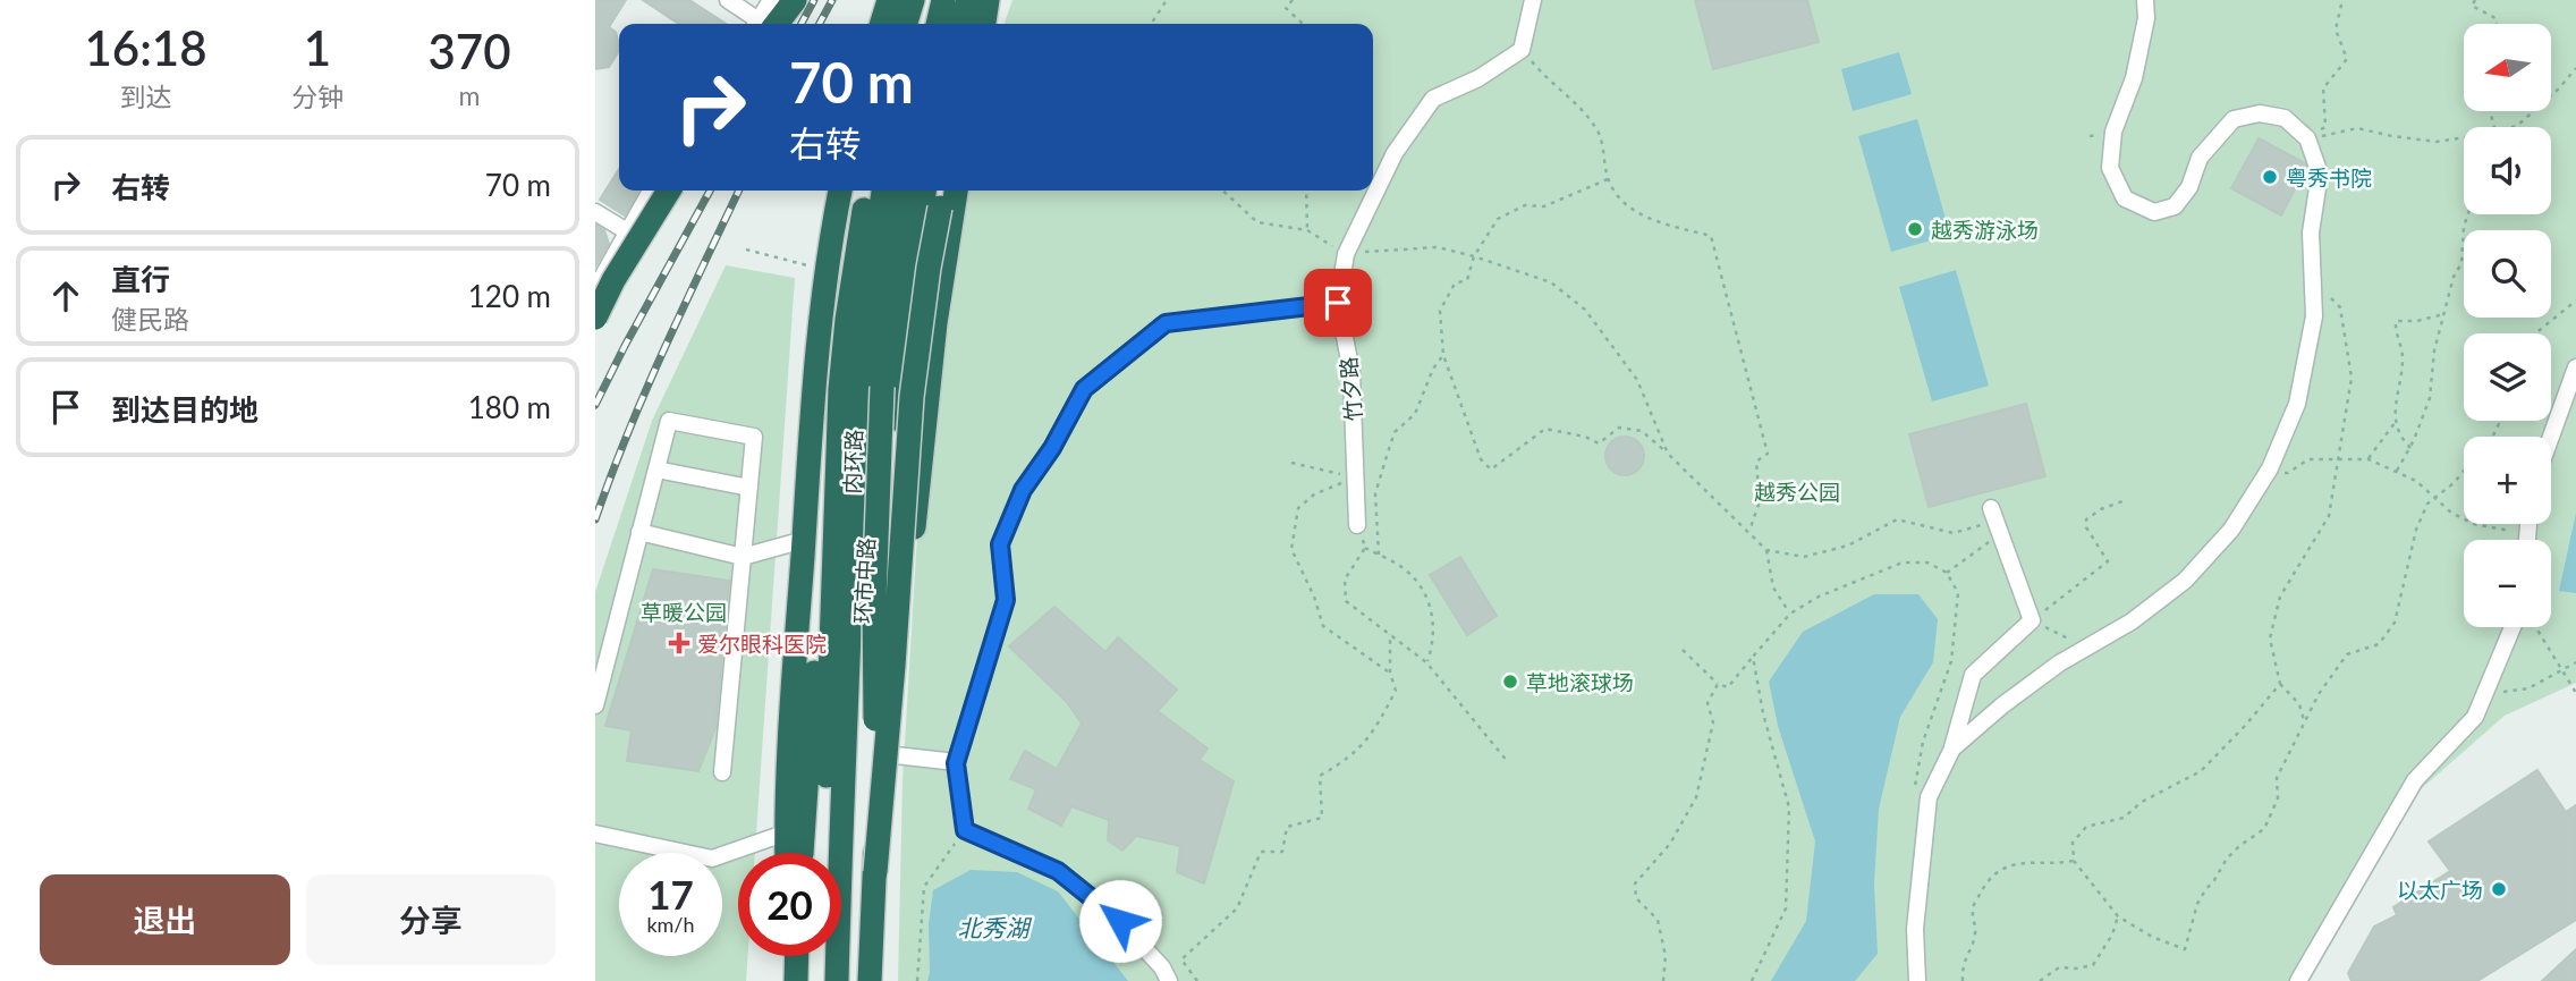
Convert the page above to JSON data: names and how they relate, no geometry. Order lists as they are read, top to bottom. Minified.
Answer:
{"streets":{"highway":["内环路","环市中路"],"street":["竹夕路"]},"crossings":[["内环路","环市中路"]],"water":["北秀湖"],"parks":["越秀公园","草暖公园"],"places":{"other":["粤秀书院","越秀游泳场","草地滚球场","以太广场"],"health":["爱尔眼科医院"]},"north":"left","page":{"eta":["16:18","到达","1","分钟","370","m"],"map_buttons":["+","−"],"turn":["70 m","右转"],"list":[{"name":"右转","value":"70 m"},{"name":"直行","note":"健民路","value":"120 m"},{"name":"到达目的地","value":"180 m"}],"speed":"17 km/h","limit":"20","buttons":["退出","分享"]}}
